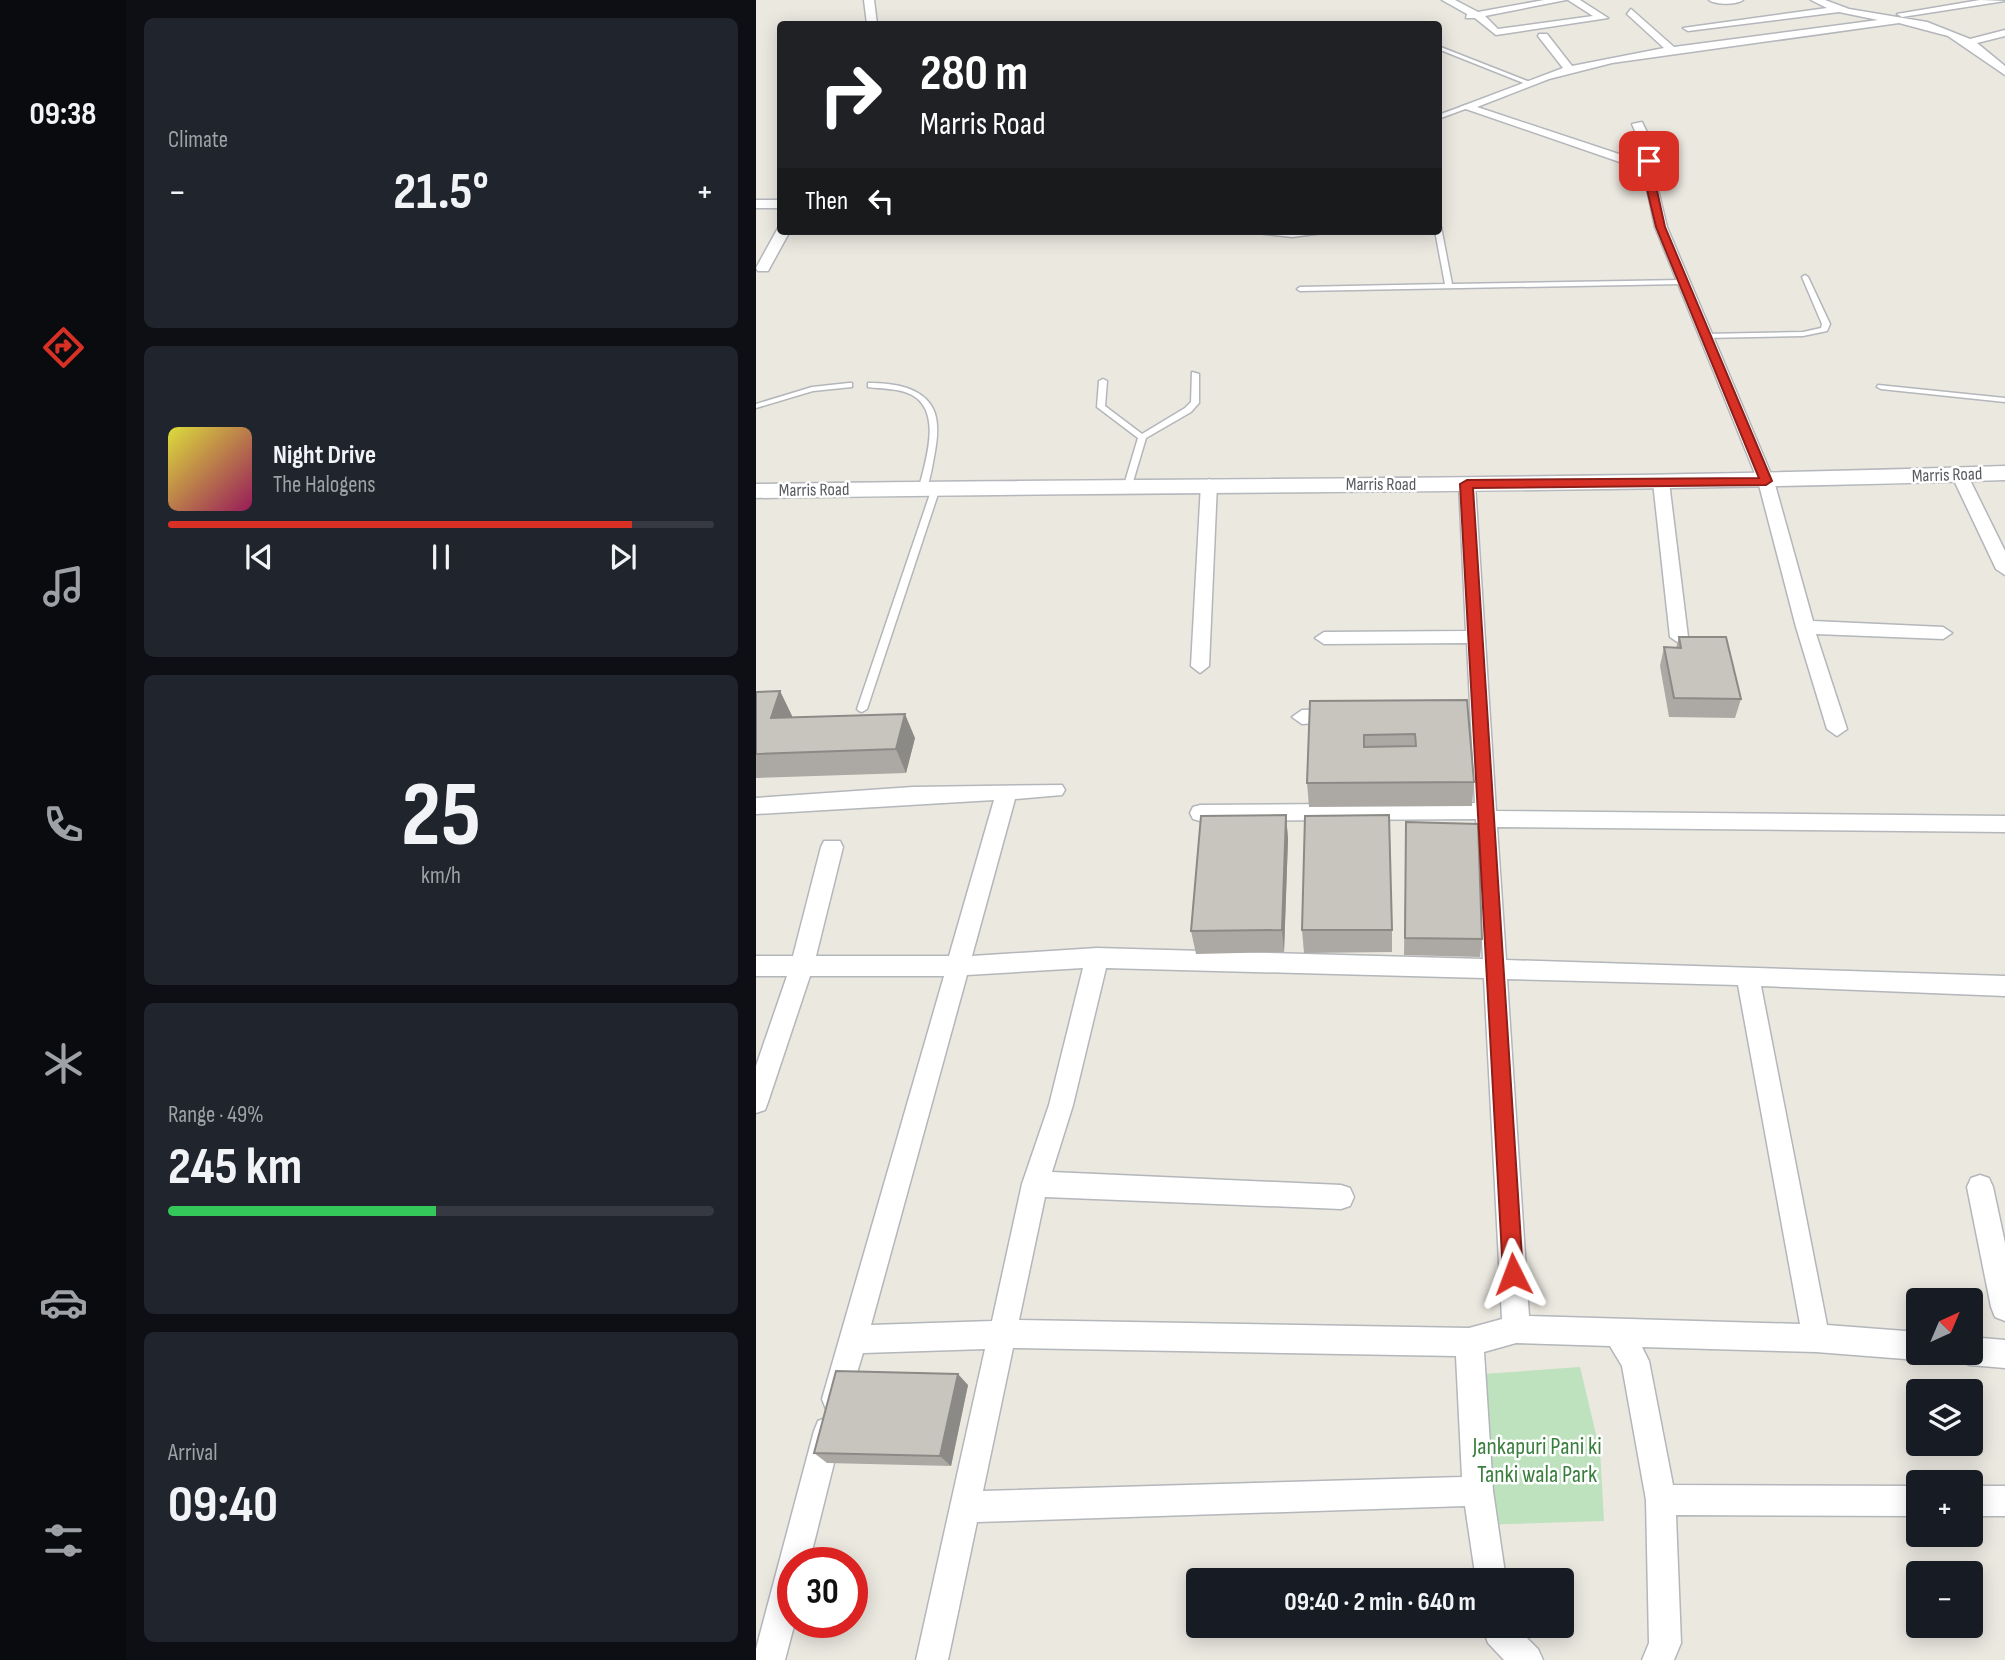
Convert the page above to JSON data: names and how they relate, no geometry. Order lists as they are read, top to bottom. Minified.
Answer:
{"streets":{"street":["Marris Road"]},"parks":["Jankapuri Pani ki Tanki wala Park"],"north":"top right","page":{"tabs":"09:38","tile":["Climate",["25","km/h"],["Range · 49%","245 km"],["Arrival","09:40"]],"turn":["280 m","Marris Road"],"heat":["−","21.5°","+"],"then":"Then","song":["Night Drive","The Halogens"],"map_buttons":["+","−"],"limit":"30","trip":"09:40 · 2 min · 640 m"}}
